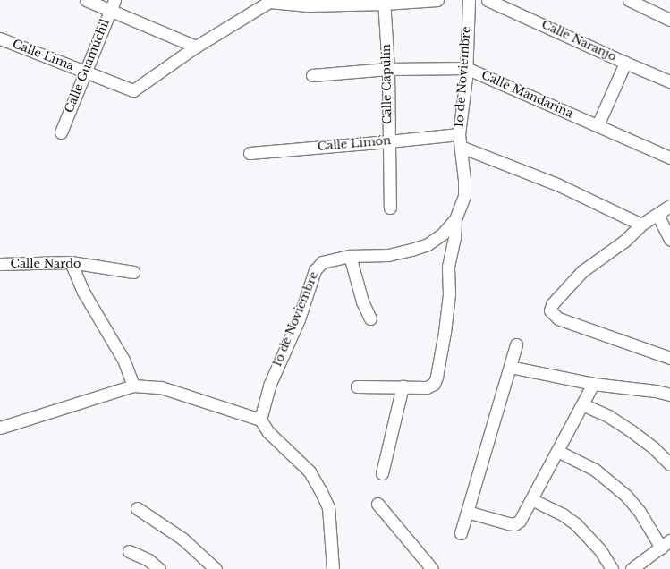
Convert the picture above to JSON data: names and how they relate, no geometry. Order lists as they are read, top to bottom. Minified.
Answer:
{"streets":{"street":["Calle Naranjo","Calle Lima","Calle Guamúchil","1o de Noviembre","Calle Capulín","Calle Mandarina","Calle Limón","Calle Nardo"]},"crossings":[["Calle Lima","Calle Guamúchil"],["1o de Noviembre","Calle Mandarina"],["1o de Noviembre","Calle Limón"],["Calle Capulín","Calle Mandarina"],["Calle Capulín","Calle Limón"]]}
